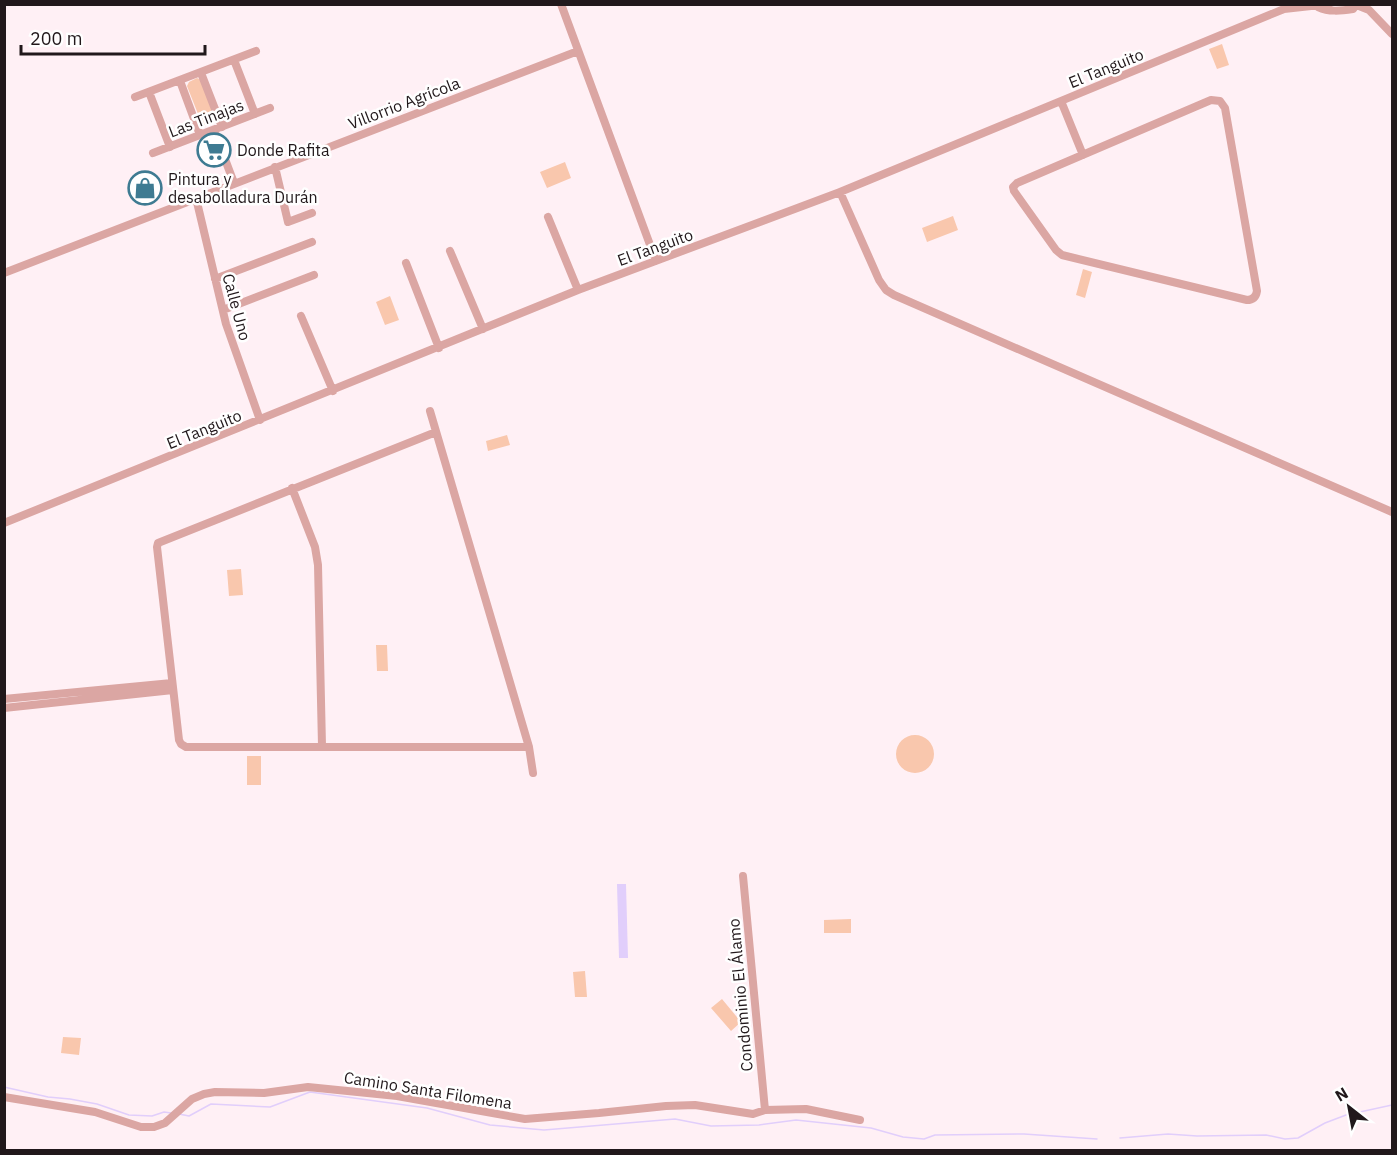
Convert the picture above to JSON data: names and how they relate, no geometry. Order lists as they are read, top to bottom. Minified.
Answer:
{"streets":{"street":["El Tanguito","Villorrio Agrícola","Las Tinajas","Calle Uno","Condominio El Álamo","Camino Santa Filomena"]},"crossings":[["El Tanguito","Calle Uno"],["Villorrio Agrícola","Calle Uno"],["Condominio El Álamo","Camino Santa Filomena"]],"places":{"supermarket":["Donde Rafita"],"shop":["Pintura y desabolladura Durán"]},"scale_bar":"200 m","north":"top left"}
